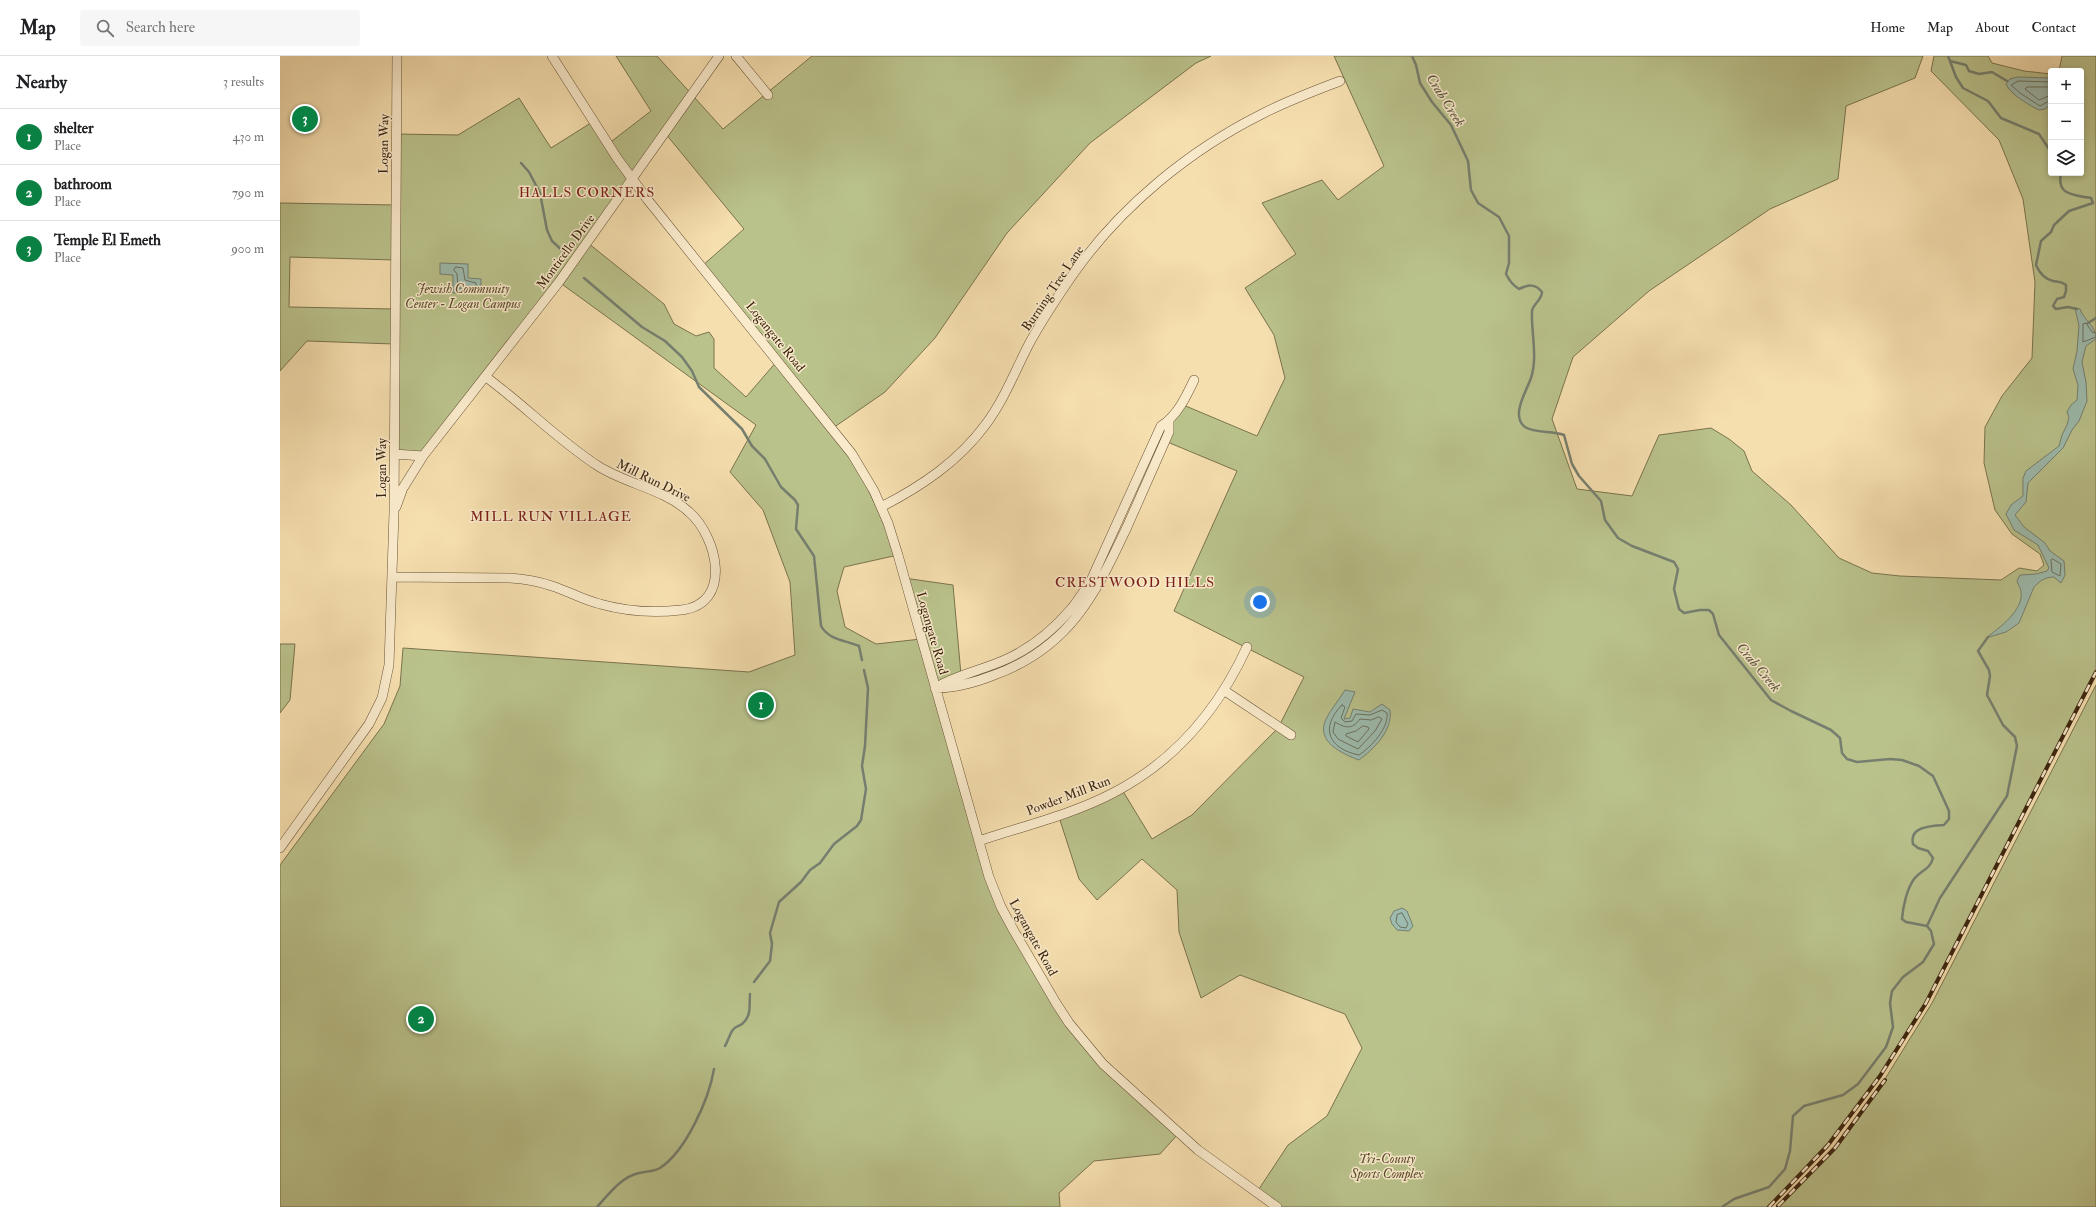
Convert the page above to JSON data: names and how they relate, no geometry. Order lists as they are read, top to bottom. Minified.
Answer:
{"streets":{"street":["Logan Way","Monticello Drive","Burning Tree Lane","Logangate Road","Mill Run Drive","Powder Mill Run"]},"crossings":[["Logan Way","Monticello Drive"],["Logan Way","Mill Run Drive"],["Monticello Drive","Logangate Road"],["Monticello Drive","Mill Run Drive"],["Burning Tree Lane","Logangate Road"],["Logangate Road","Powder Mill Run"]],"districts":["HALLS CORNERS","MILL RUN VILLAGE","CRESTWOOD HILLS"],"water":["Crab Creek"],"parks":["Jewish Community Center - Logan Campus","Tri-County Sports Complex"],"page":{"header":"Map","search":"Search here","nav":["Home","Map","About","Contact"],"heading":["Nearby","3 results"],"map_buttons":["+","−"],"pins":["3","1","2"],"list":[{"mark":"1","name":"shelter","note":"Place","value":"430 m"},{"mark":"2","name":"bathroom","note":"Place","value":"790 m"},{"mark":"3","name":"Temple El Emeth","note":"Place","value":"900 m"}]}}
